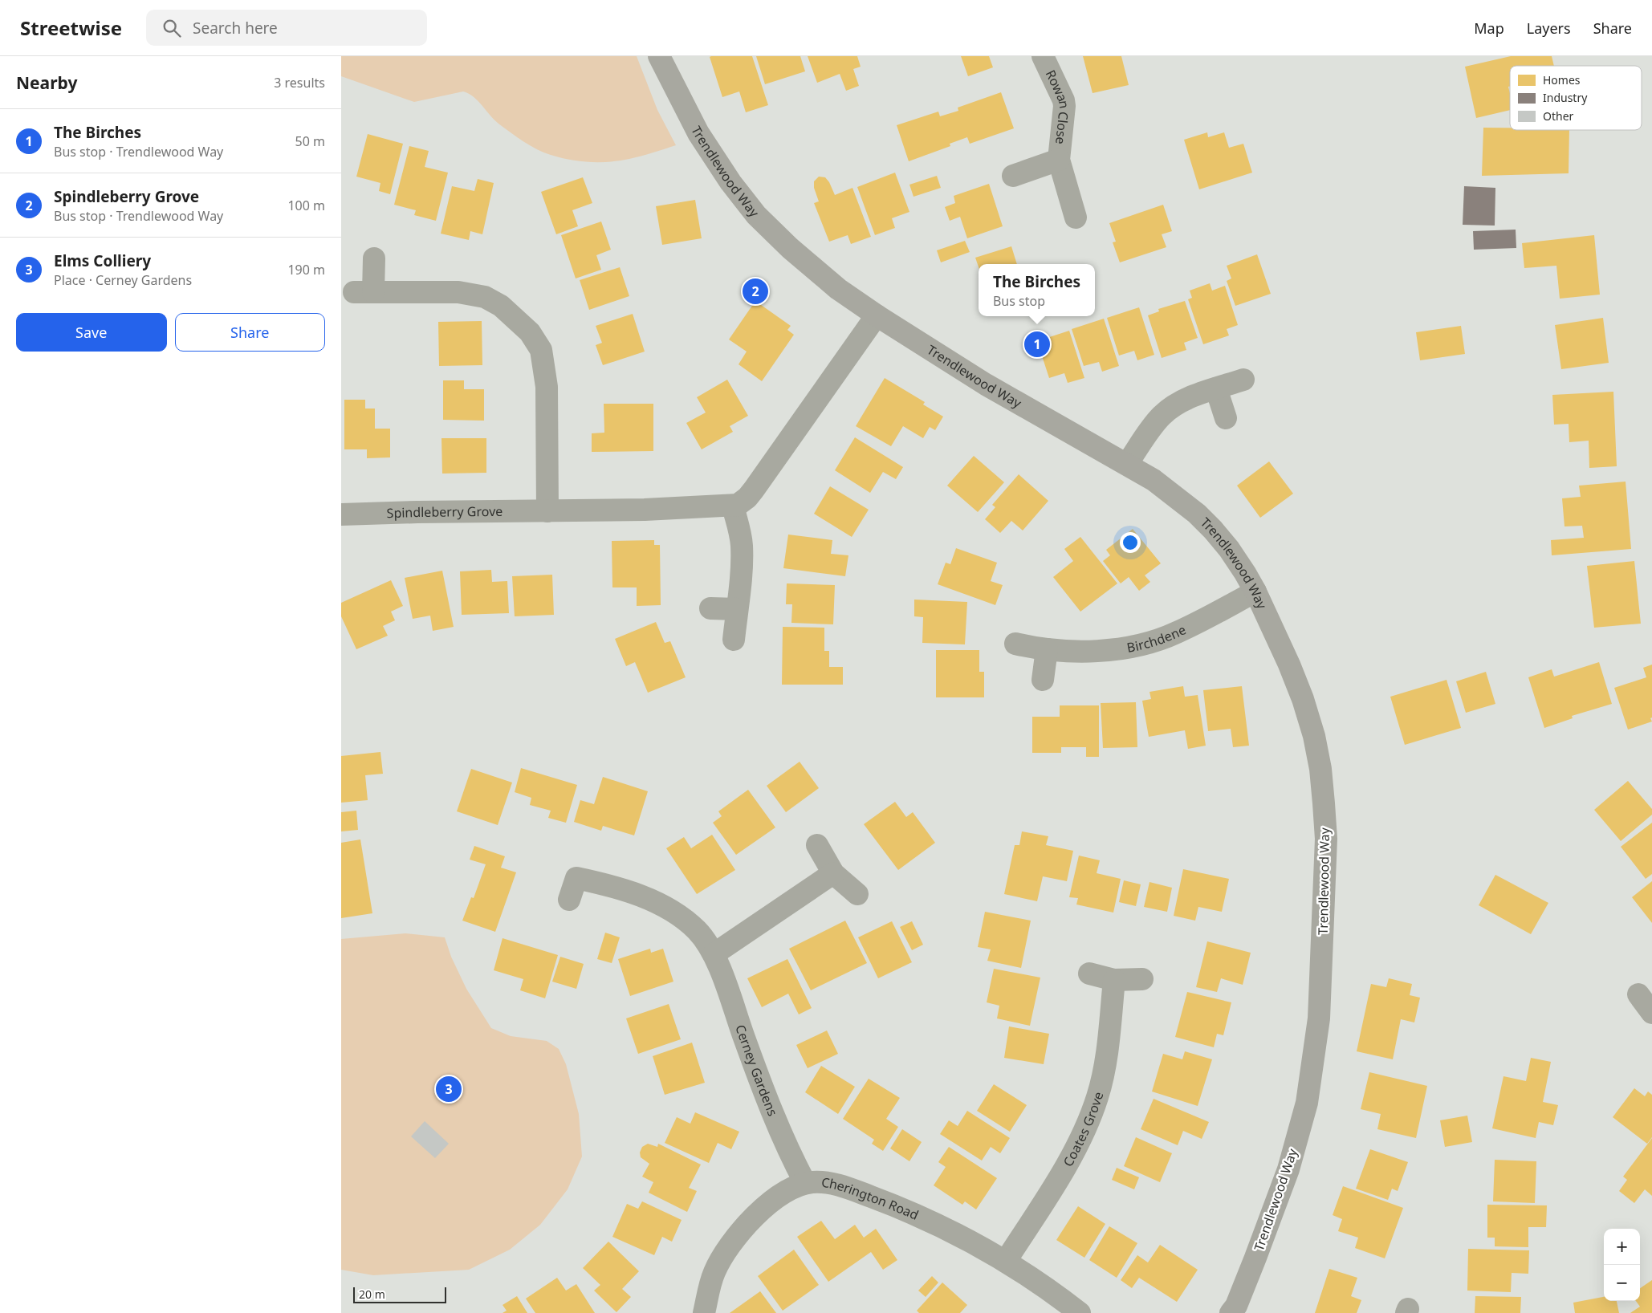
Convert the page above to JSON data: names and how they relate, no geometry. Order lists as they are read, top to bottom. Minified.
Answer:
{"streets":{"street":["Rowan Close","Trendlewood Way","Spindleberry Grove","Birchdene","Cerney Gardens","Coates Grove","Cherington Road"]},"crossings":[["Trendlewood Way","Birchdene"],["Cerney Gardens","Cherington Road"],["Coates Grove","Cherington Road"]],"legend":["Homes","Industry","Other"],"scale_bar":"20 m","page":{"header":"Streetwise","search":"Search here","nav":["Map","Layers","Share"],"heading":["Nearby","3 results"],"list":[{"mark":"1","name":"The Birches","note":"Bus stop · Trendlewood Way","value":"50 m"},{"mark":"2","name":"Spindleberry Grove","note":"Bus stop · Trendlewood Way","value":"100 m"},{"mark":"3","name":"Elms Colliery","note":"Place · Cerney Gardens","value":"190 m"}],"popup":["The Birches","Bus stop"],"pins":["2","1","3"],"buttons":["Save","Share"],"map_buttons":["+","−"],"scale":"20 m"}}
